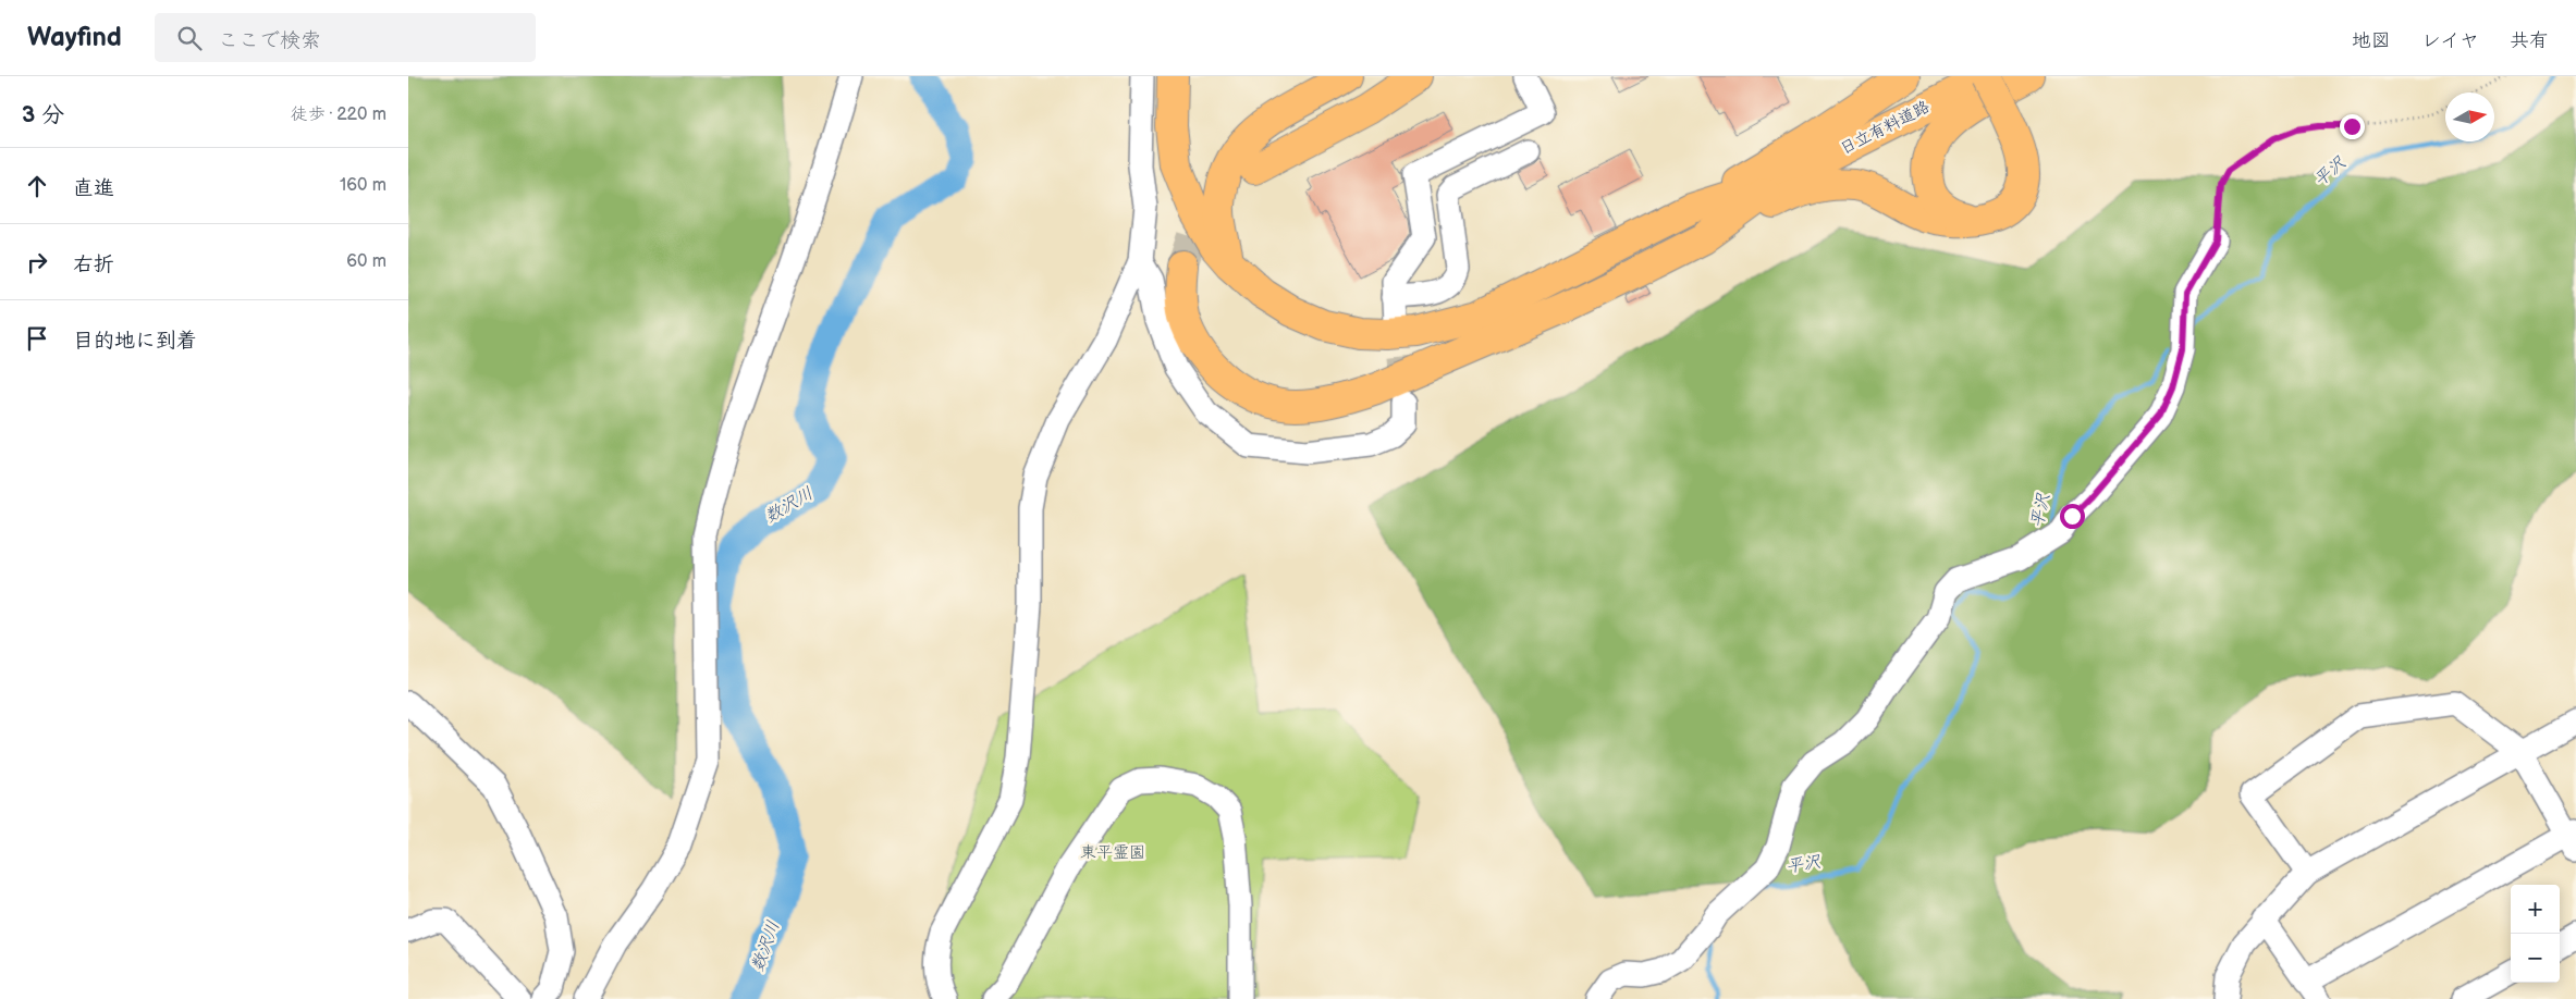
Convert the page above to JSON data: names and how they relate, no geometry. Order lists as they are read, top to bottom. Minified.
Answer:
{"streets":{"highway":["日立有料道路"]},"water":["平沢","数沢川"],"parks":["東平霊園"],"north":"right","page":{"header":"Wayfind","search":"ここで検索","nav":["地図","レイヤ","共有"],"heading":["3 分","徒歩 · 220 m"],"list":[["直進","160 m"],["右折","60 m"],"目的地に到着"],"map_buttons":["+","−"]}}
